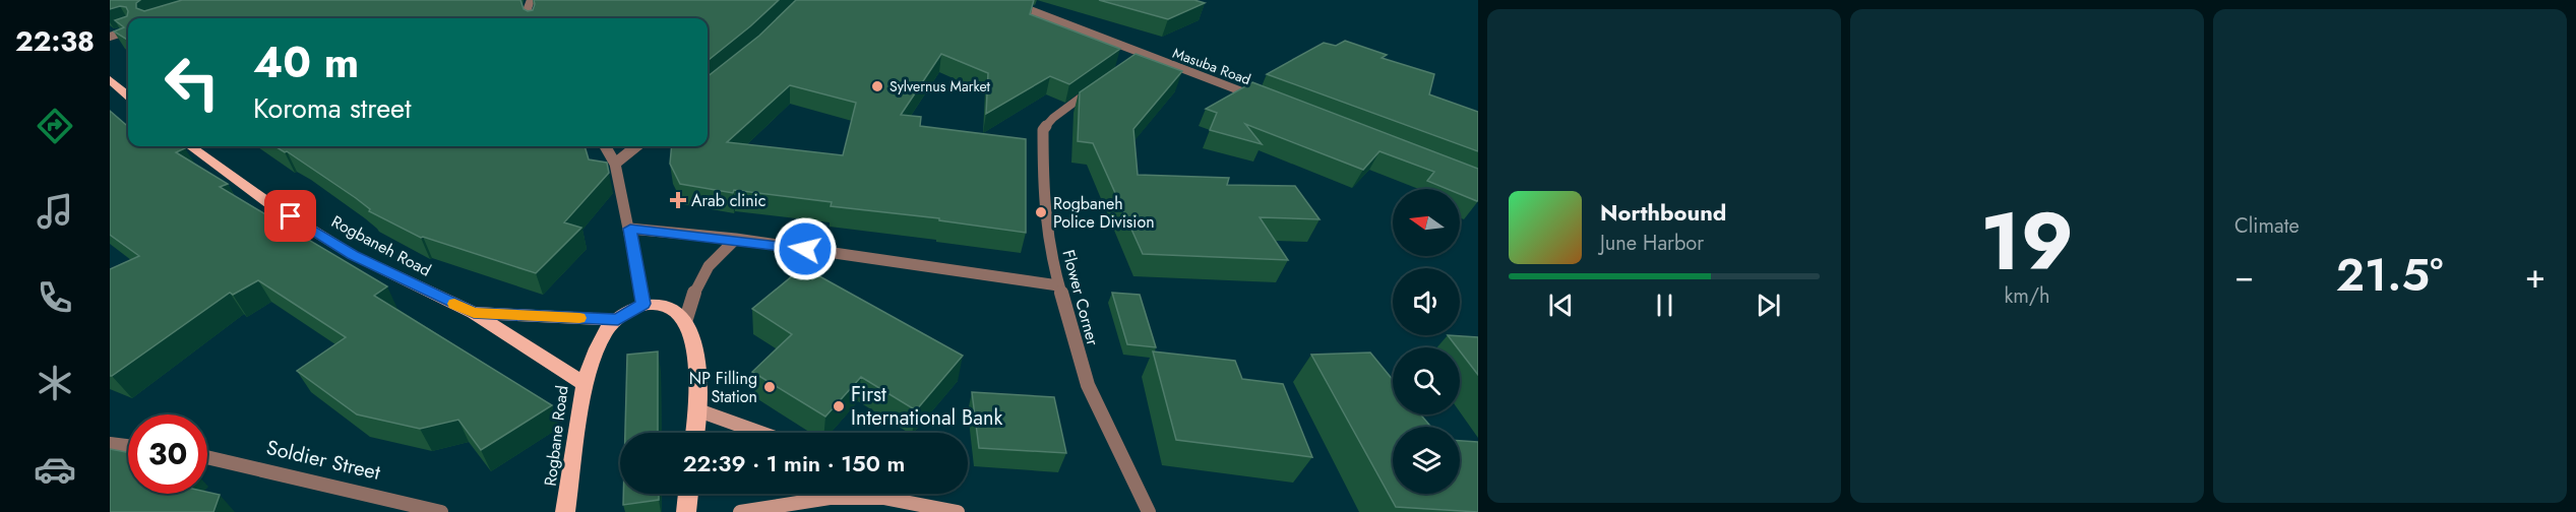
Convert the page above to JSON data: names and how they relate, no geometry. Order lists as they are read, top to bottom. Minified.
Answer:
{"streets":{"main road":["Rogbaneh Road","Rogbane Road"],"street":["Masuba Road","Flower Corner","Soldier Street"]},"crossings":[["Rogbaneh Road","Rogbane Road"]],"places":{"other":["Sylvernus Market","Rogbaneh Police Division","NP Filling Station","First International Bank"],"health":["Arab clinic"]},"north":"left","page":{"tabs":"22:38","tile":[["19","km/h"],"Climate"],"turn":["40 m","Koroma street"],"song":["Northbound","June Harbor"],"heat":["−","21.5°","+"],"limit":"30","trip":"22:39 · 1 min · 150 m"}}
